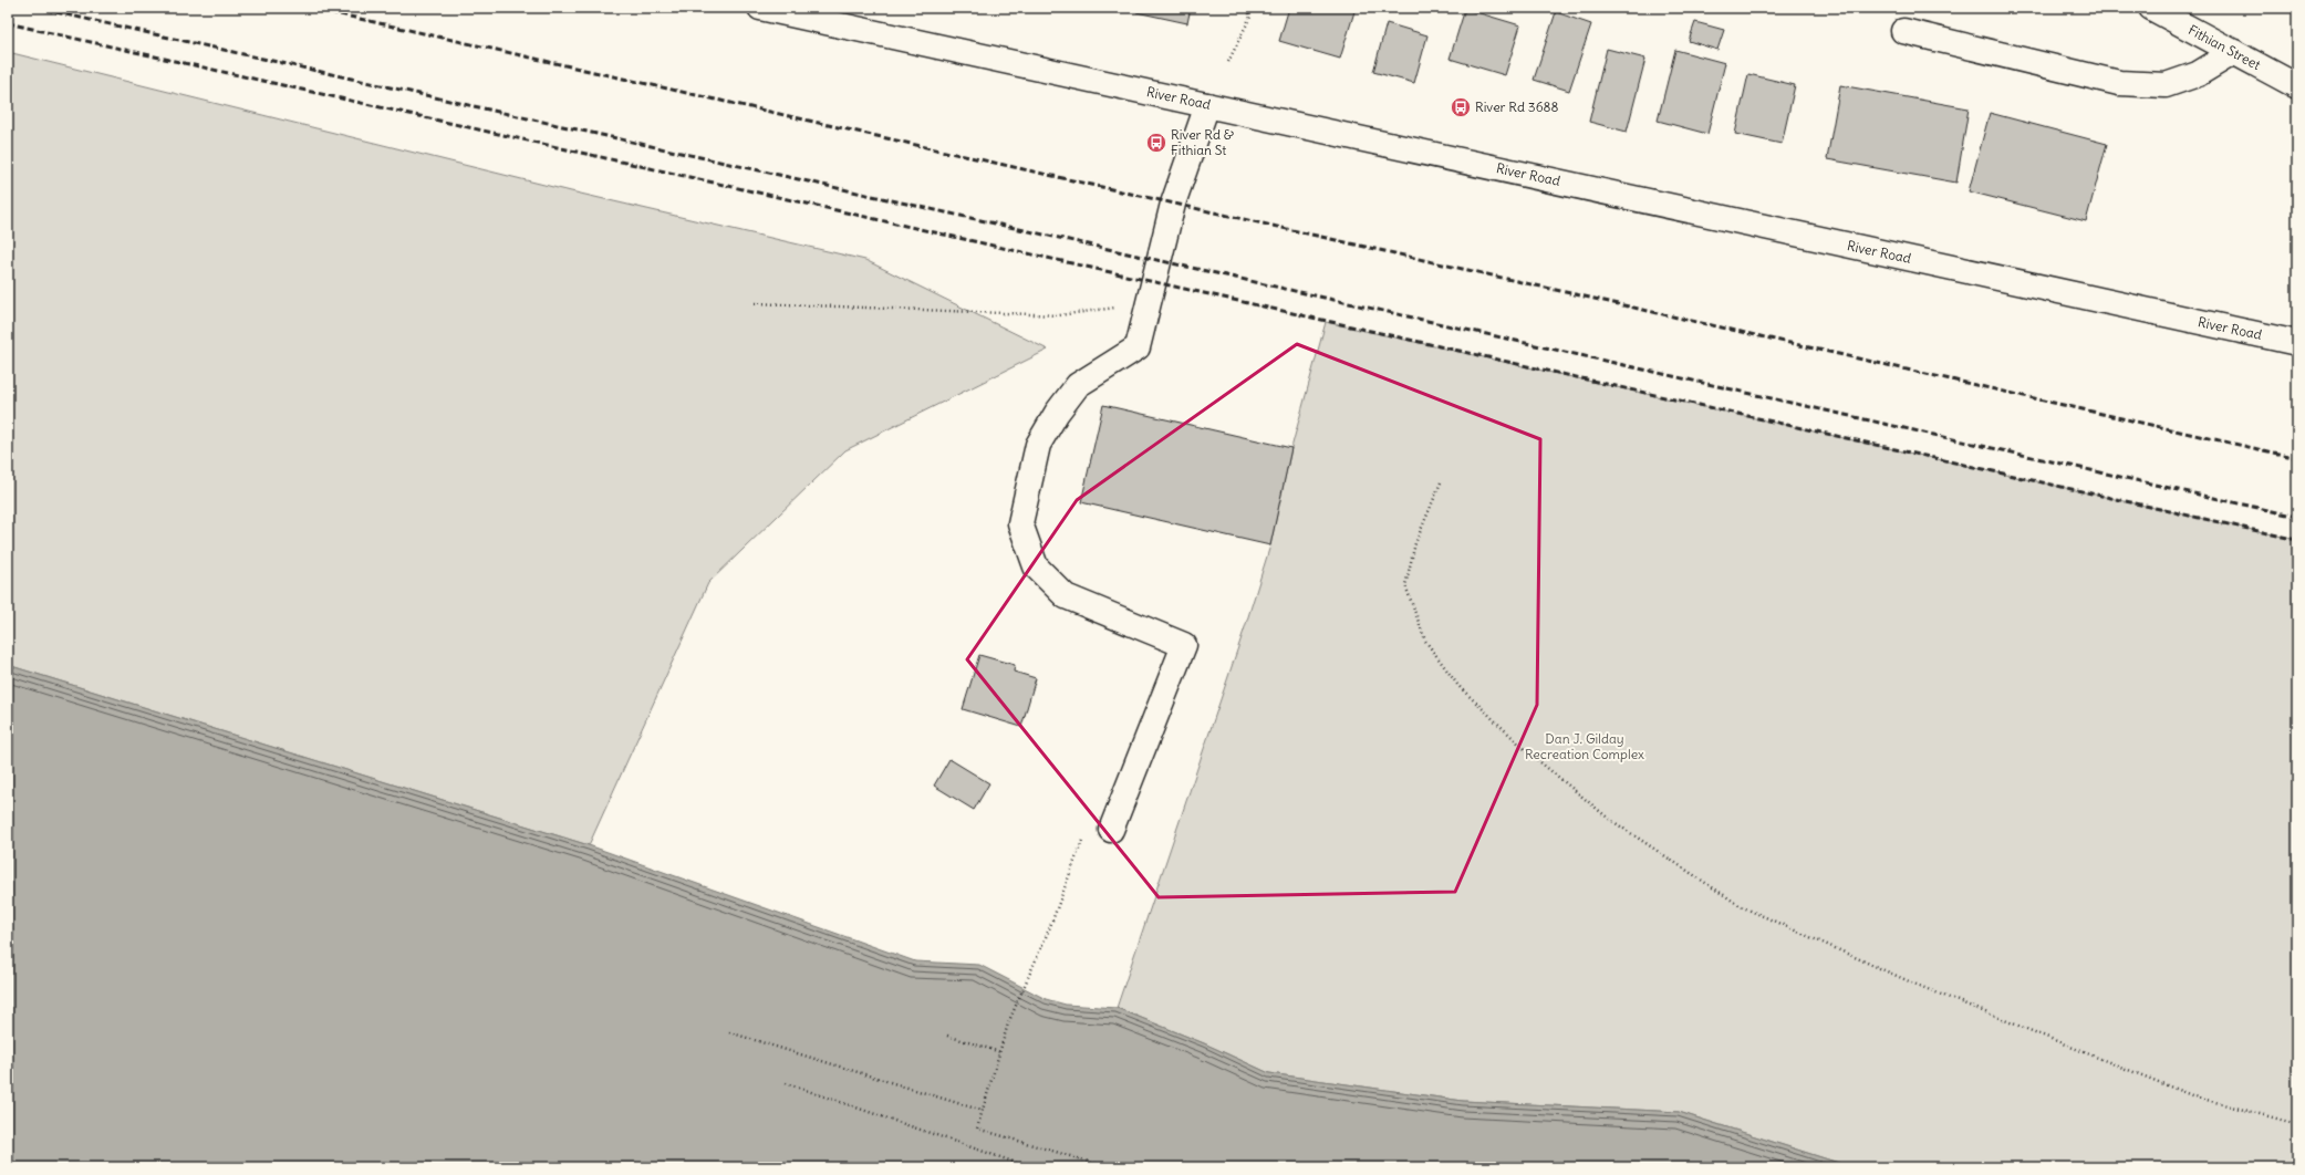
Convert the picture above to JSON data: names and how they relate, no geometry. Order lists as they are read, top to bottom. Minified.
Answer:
{"streets":{"main road":["Fithian Street","River Road"]},"parks":["Dan J. Gilday Recreation Complex"],"places":{"bus stop":["River Rd 3688","River Rd & Fithian St"]}}
